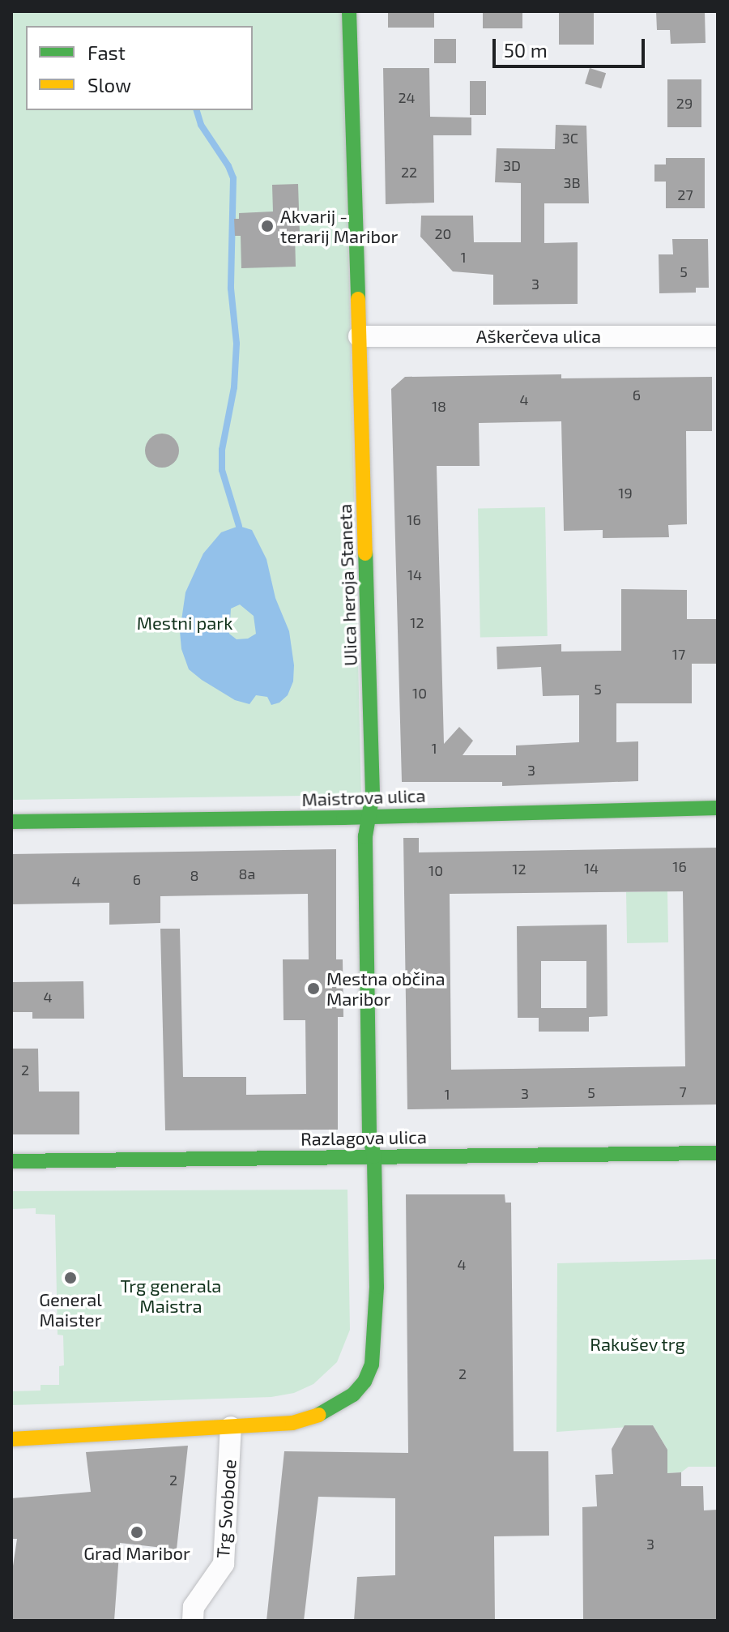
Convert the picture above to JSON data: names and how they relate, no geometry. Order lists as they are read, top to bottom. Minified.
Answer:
{"streets":{"street":["Aškerčeva ulica","Ulica heroja Staneta","Maistrova ulica","Razlagova ulica","Trg Svobode"]},"crossings":[["Aškerčeva ulica","Ulica heroja Staneta"],["Ulica heroja Staneta","Maistrova ulica"],["Ulica heroja Staneta","Razlagova ulica"]],"parks":["Mestni park","Trg generala Maistra","Rakušev trg"],"places":["Akvarij - terarij Maribor","Mestna občina Maribor","General Maister","Grad Maribor"],"house_numbers":["24","29","3C","3D","22","3B","27","20","1","5","3","6","4","18","19","16","14","12","17","5","10","1","3","16","14","12","10","8a","8","6","4","4","2","7","5","3","1","4","2","2","3"],"legend":["Fast","Slow"],"scale_bar":"50 m"}
